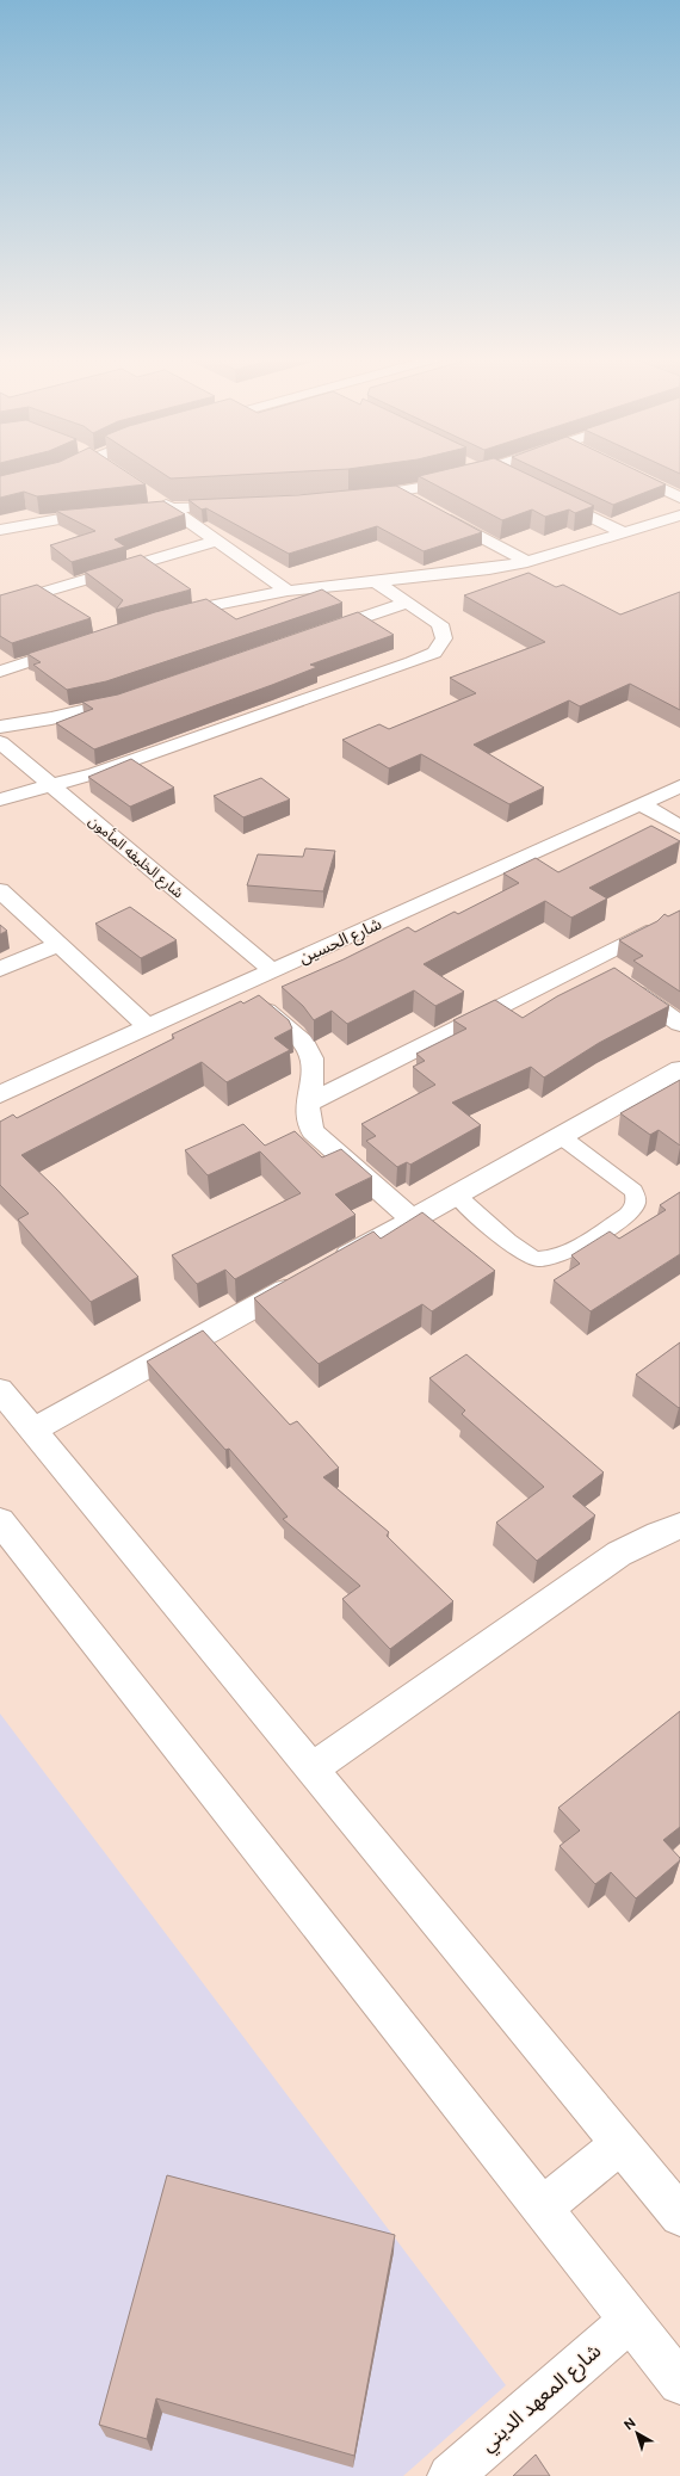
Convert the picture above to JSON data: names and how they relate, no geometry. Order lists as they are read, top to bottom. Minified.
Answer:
{"streets":{"street":["شارع الخليفه المأمون","شارع الحسين","شارع المعهد الديني"]},"crossings":[["شارع الخليفه المأمون","شارع الحسين"]],"north":"top left"}
